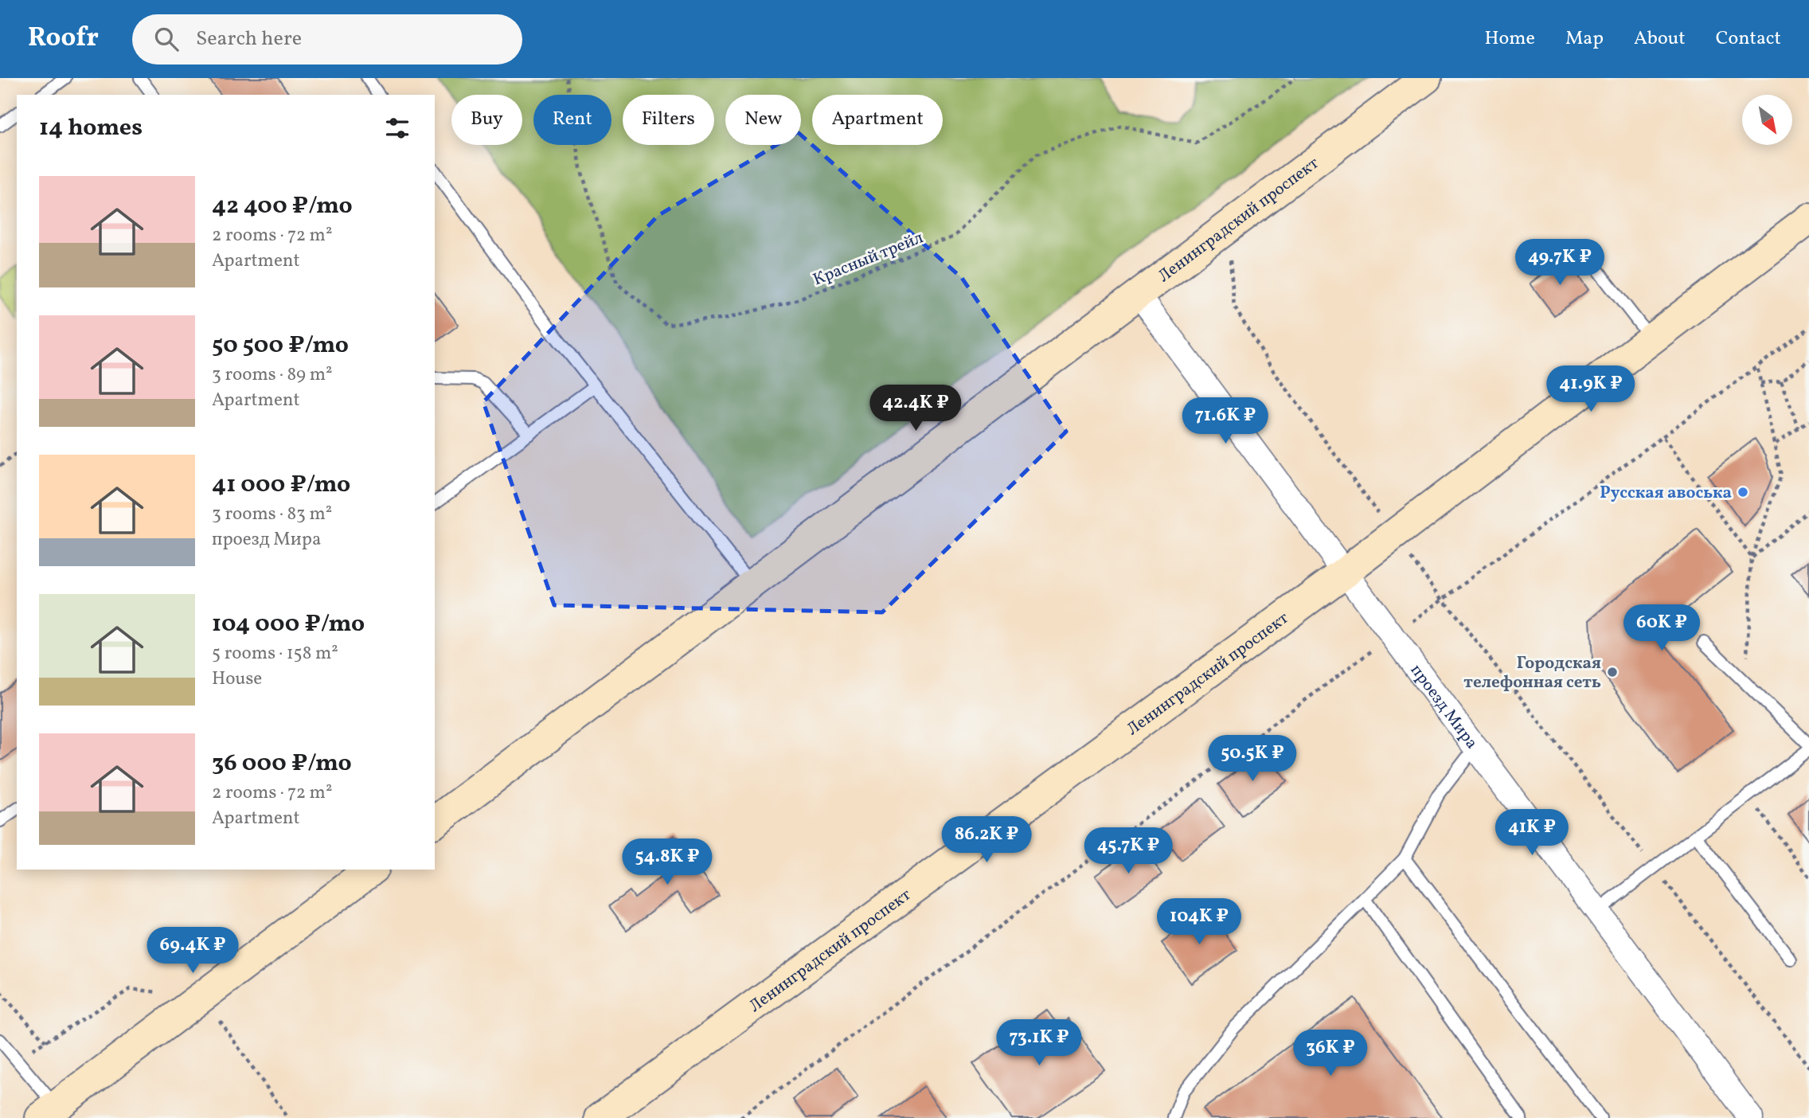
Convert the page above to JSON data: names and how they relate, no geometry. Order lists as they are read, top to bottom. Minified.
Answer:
{"streets":{"main road":["Ленинградский проспект"],"street":["проезд Мира"],"path":["Красный трейл"]},"crossings":[["Ленинградский проспект","проезд Мира"]],"places":["Русская авоська","Городская телефонная сеть"],"north":"bottom right","page":{"header":"Roofr","search":"Search here","nav":["Home","Map","About","Contact"],"chip":["Buy","Rent","Filters","New","Apartment"],"heading":"14 homes","list":[{"name":"42 400 ₽/mo","note":"2 rooms · 72 m² · Apartment"},{"name":"50 500 ₽/mo","note":"3 rooms · 89 m² · Apartment"},{"name":"41 000 ₽/mo","note":"3 rooms · 83 m² · проезд Мира"},{"name":"104 000 ₽/mo","note":"5 rooms · 158 m² · House"},{"name":"36 000 ₽/mo","note":"2 rooms · 72 m² · Apartment"}],"price":["49.7K ₽","41.9K ₽","42.4K ₽","71.6K ₽","60K ₽","50.5K ₽","41K ₽","86.2K ₽","45.7K ₽","54.8K ₽","104K ₽","69.4K ₽","73.1K ₽","36K ₽"]}}
